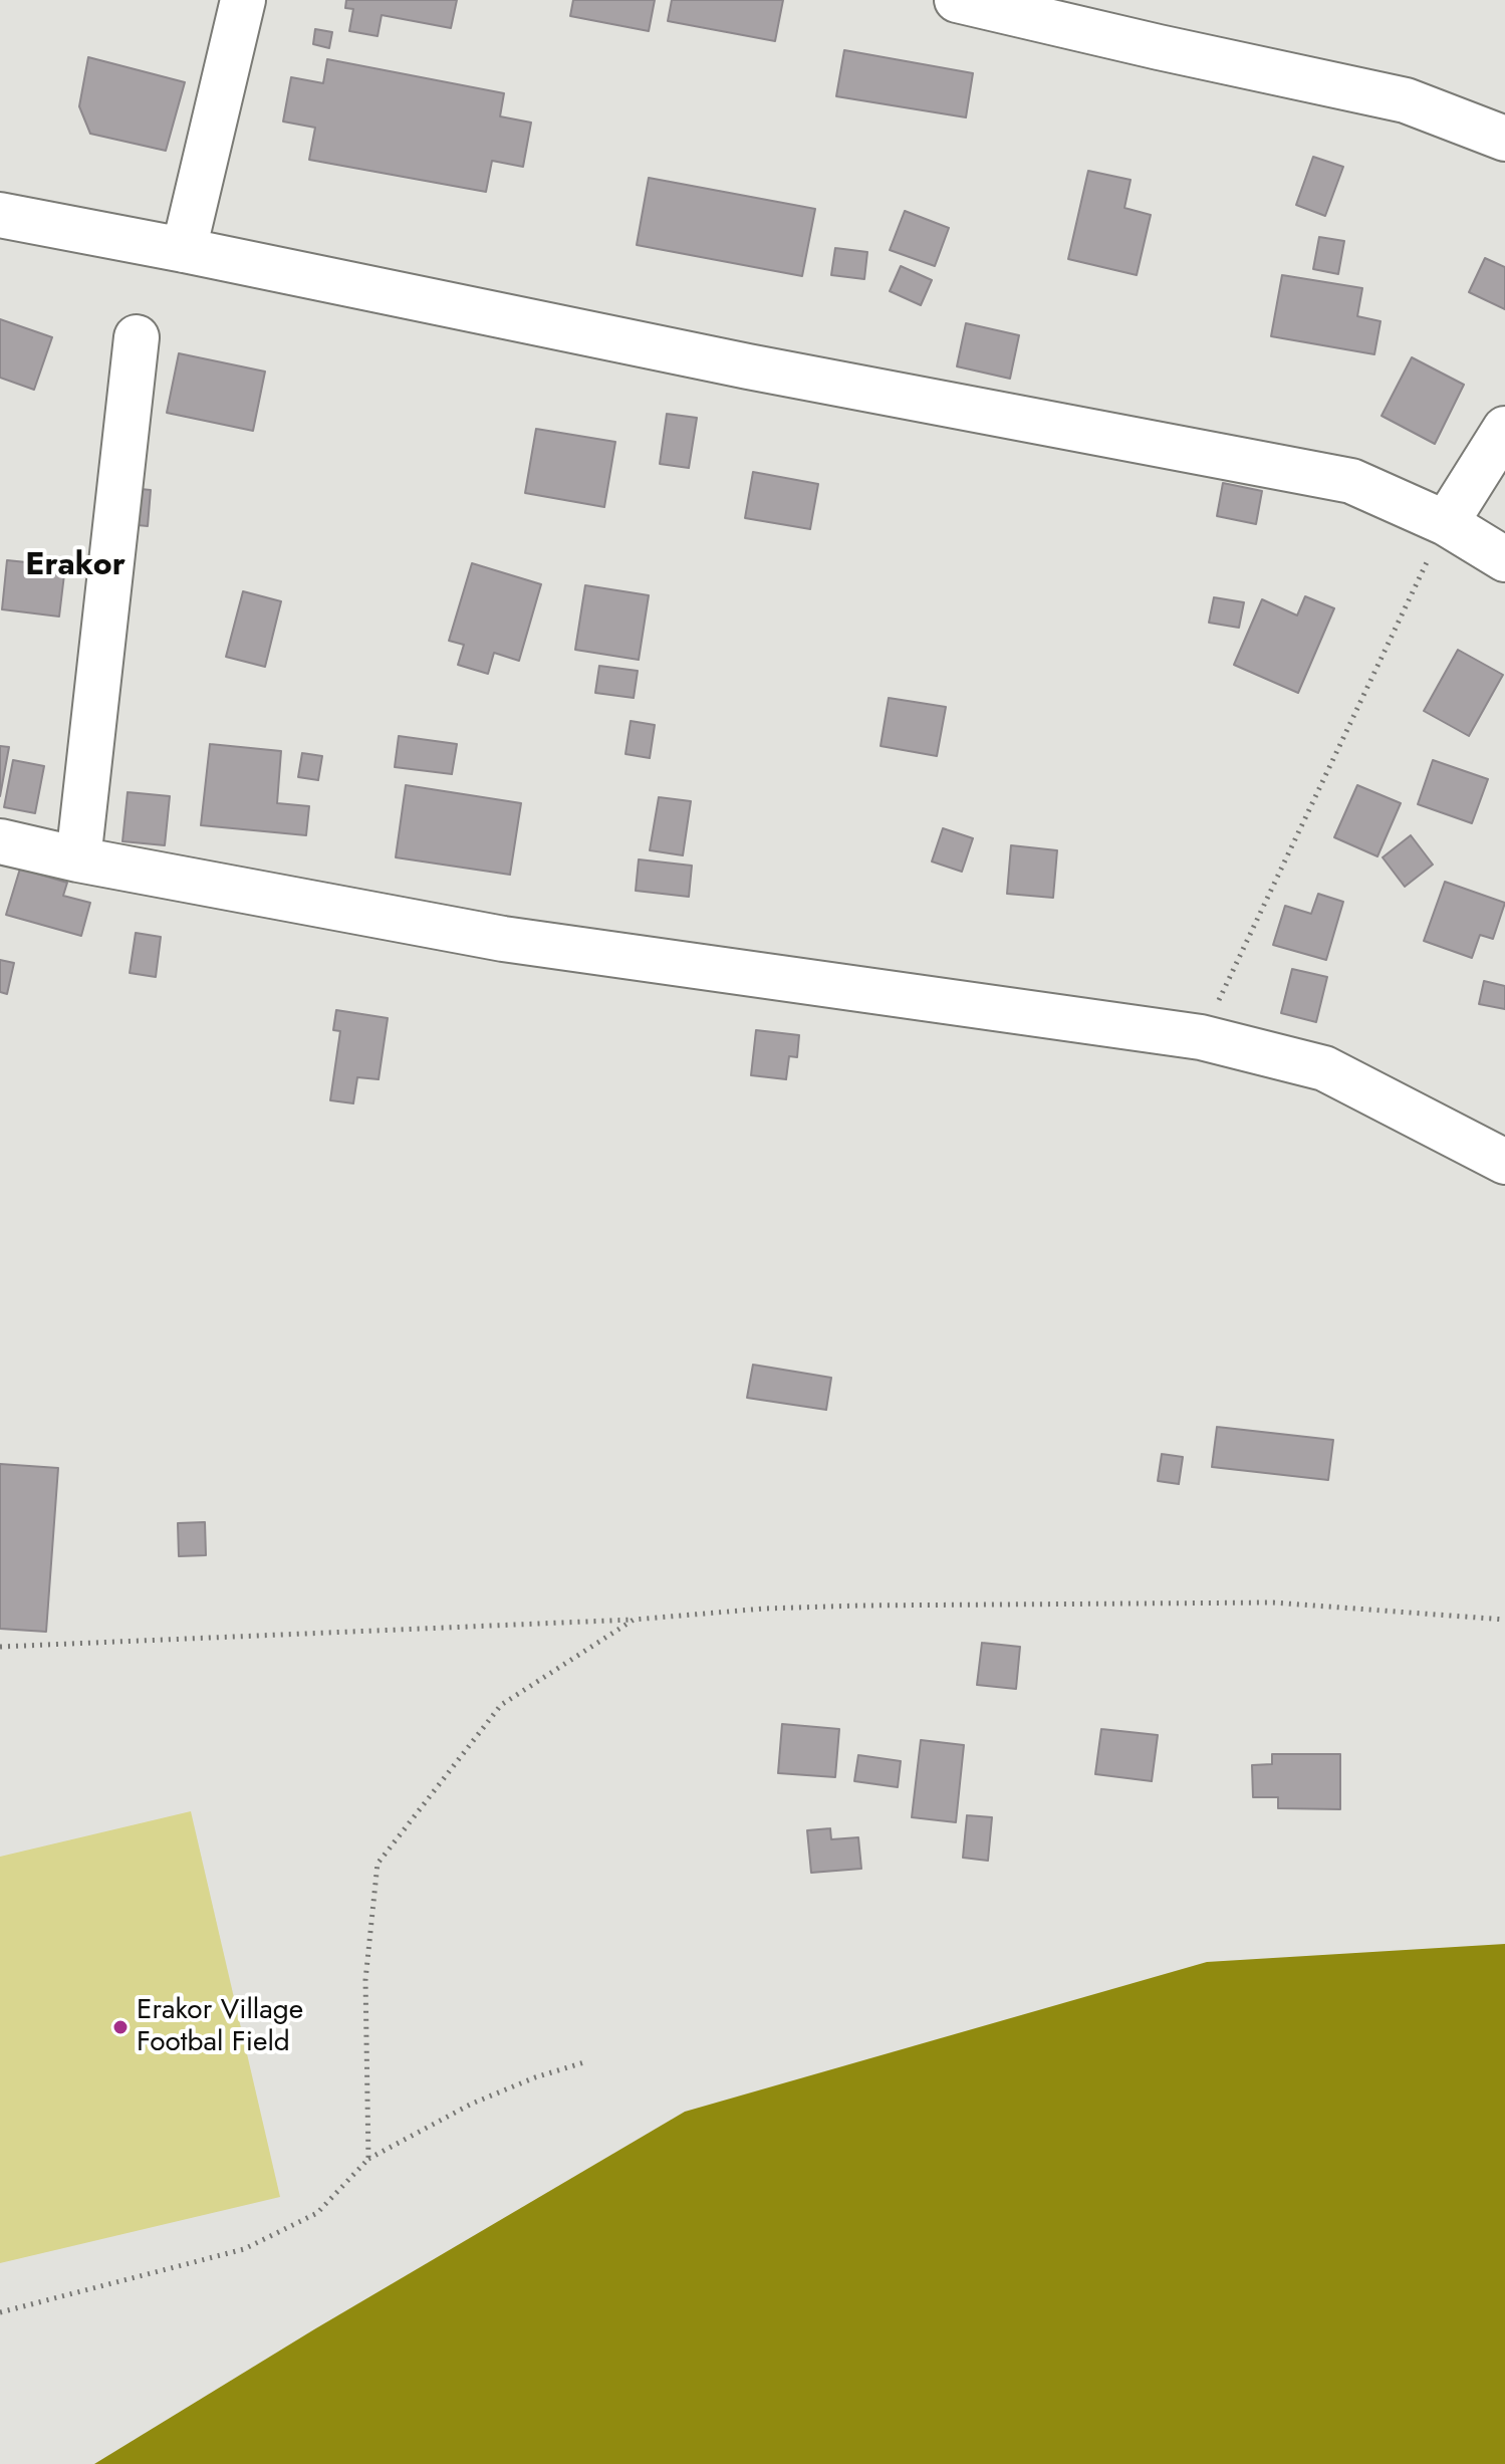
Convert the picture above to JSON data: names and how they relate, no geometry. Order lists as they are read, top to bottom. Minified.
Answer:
{"districts":["Erakor"],"places":["Erakor Village Footbal Field"]}
